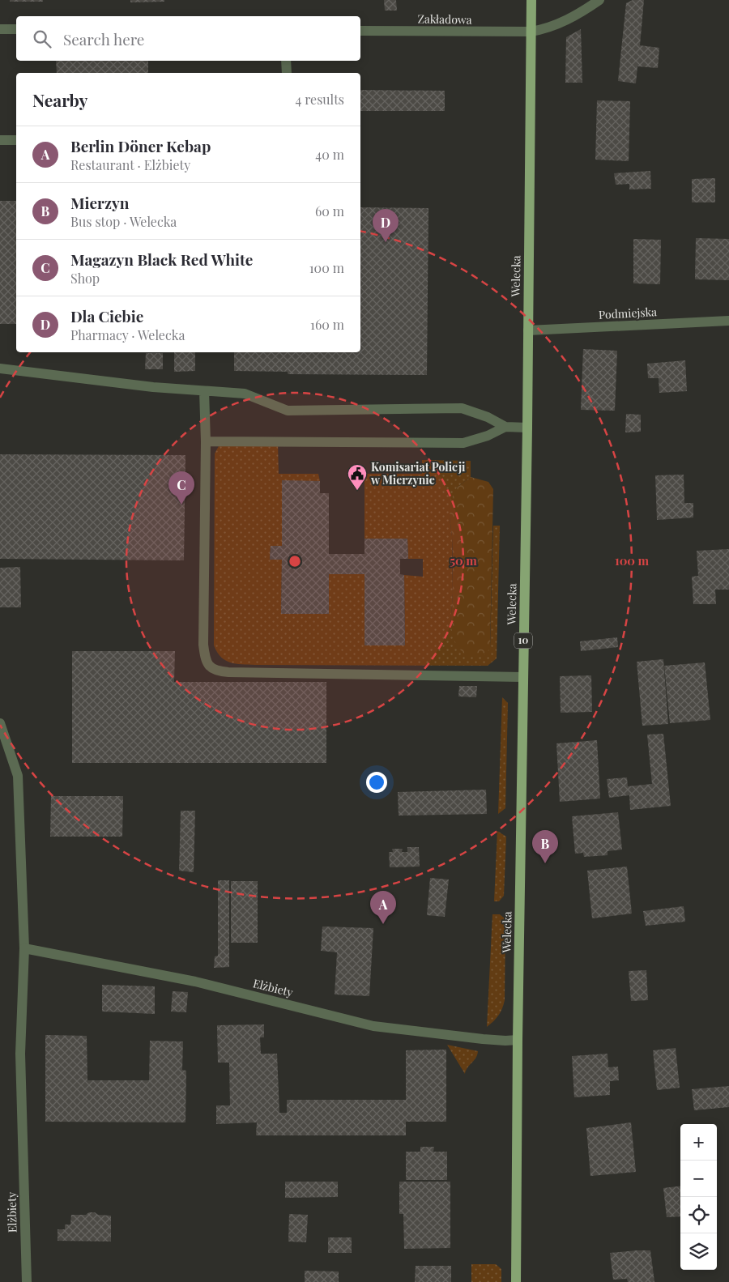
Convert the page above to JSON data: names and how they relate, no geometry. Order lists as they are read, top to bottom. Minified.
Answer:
{"streets":{"main road":["Welecka","10"],"street":["Zakładowa","Podmiejska","Elżbiety"]},"crossings":[["Zakładowa","Welecka"],["Welecka","Podmiejska"],["Welecka","Elżbiety"]],"places":{"public building":["Komisariat Policji w Mierzynie"]},"page":{"search":"Search here","heading":["Nearby","4 results"],"list":[{"mark":"A","name":"Berlin Döner Kebap","note":"Restaurant · Elżbiety","value":"40 m"},{"mark":"B","name":"Mierzyn","note":"Bus stop · Welecka","value":"60 m"},{"mark":"C","name":"Magazyn Black Red White","note":"Shop","value":"100 m"},{"mark":"D","name":"Dla Ciebie","note":"Pharmacy · Welecka","value":"160 m"}],"pins":["D","C","B","A"],"map_buttons":["+","−"]},"rings":["50 m","100 m"]}
